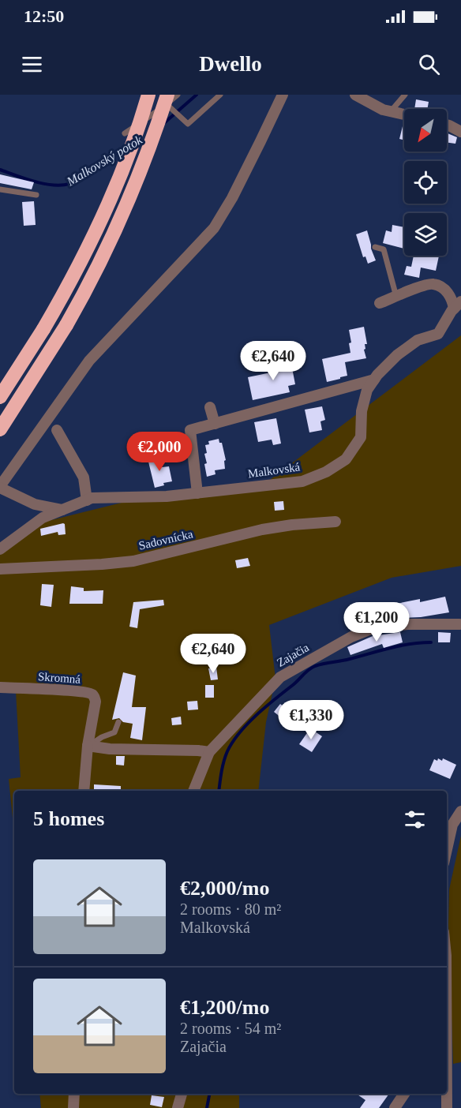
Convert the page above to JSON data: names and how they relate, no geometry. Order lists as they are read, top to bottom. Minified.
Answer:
{"streets":{"street":["Malkovská","Sadovnícka","Zajačia","Skromná"]},"water":["Malkovský potok"],"north":"bottom left","page":{"status":"12:50","header":"Dwello","price":["€2,640","€2,000","€1,200","€2,640","€1,330"],"heading":"5 homes","list":[{"name":"€2,000/mo","note":"2 rooms · 80 m² · Malkovská"},{"name":"€1,200/mo","note":"2 rooms · 54 m² · Zajačia"}]}}
